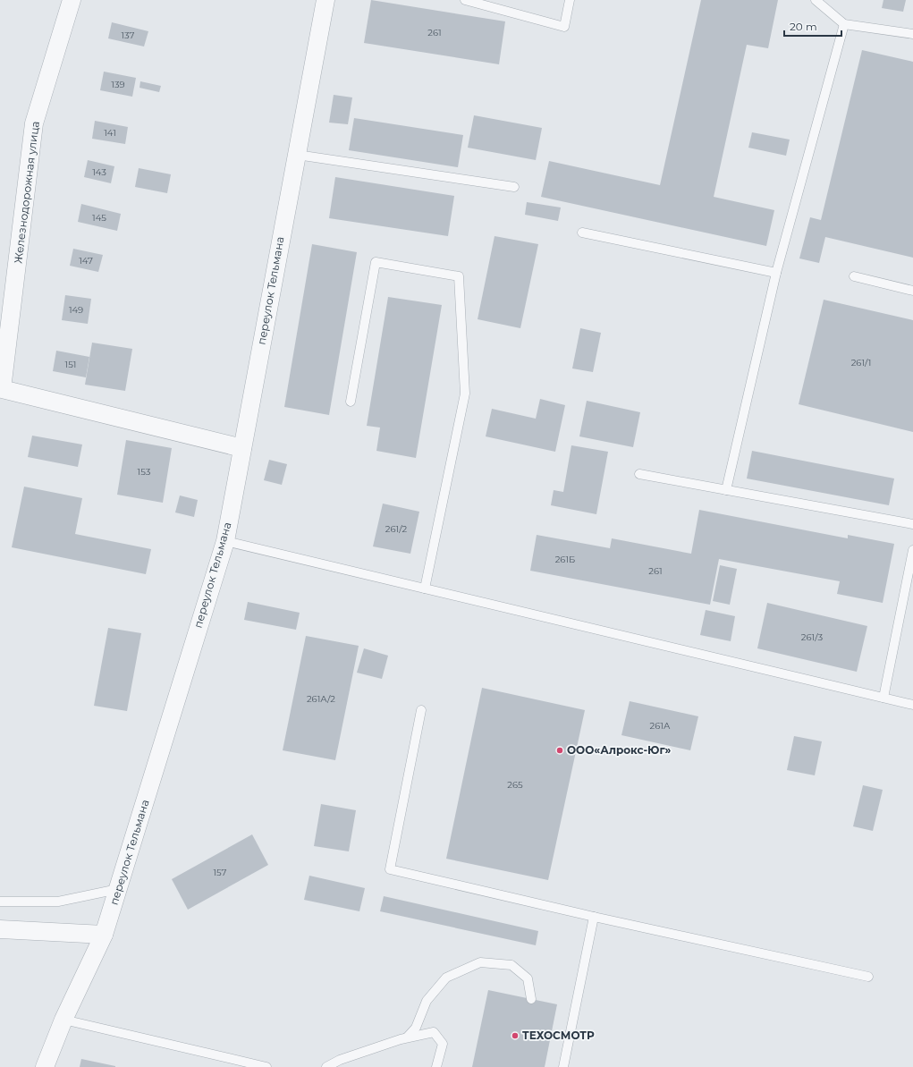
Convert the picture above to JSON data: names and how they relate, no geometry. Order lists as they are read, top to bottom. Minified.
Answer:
{"streets":{"street":["Железнодорожная улица","переулок Тельмана"]},"places":["ООО«Алрокс-Юг»","ТЕХОСМОТР"],"house_numbers":["261","137","139","141","143","145","147","149","261/1","151","153","261/2","261Б","261","261/3","261А/2","261А","265","157"],"scale_bar":"20 m"}
